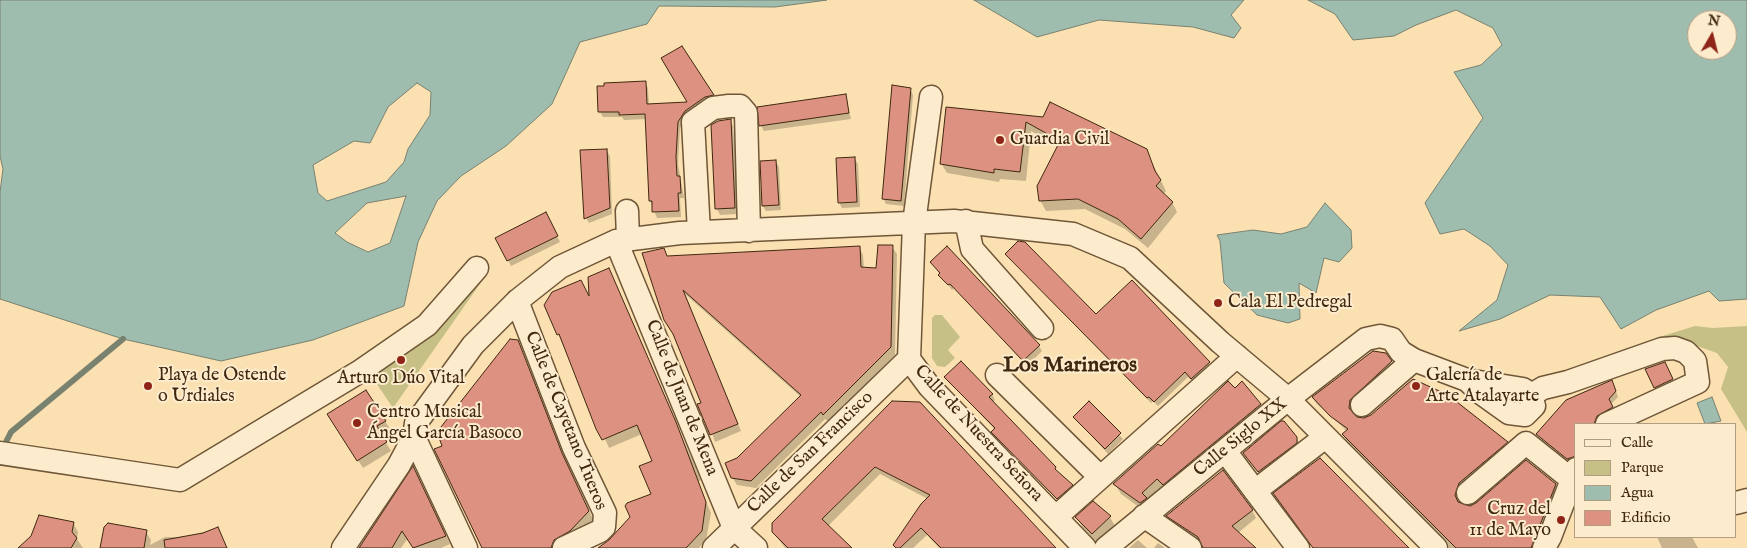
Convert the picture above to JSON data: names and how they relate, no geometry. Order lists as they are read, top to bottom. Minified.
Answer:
{"streets":{"street":["Calle de Juan de Mena","Calle de Cayetano Tueros","Calle de Nuestra Señora","Calle Siglo XX","Calle de San Francisco"]},"crossings":[["Calle de Juan de Mena","Calle de San Francisco"],["Calle de Nuestra Señora","Calle de San Francisco"]],"districts":["Los Marineros"],"places":["Guardia Civil","Cala El Pedregal","Arturo Dúo Vital","Playa de Ostende o Urdiales","Galería de Arte Atalayarte","Centro Musical Ángel García Basoco","Cruz del 11 de Mayo"],"legend":["Calle","Parque","Agua","Edificio"],"north":"top"}
